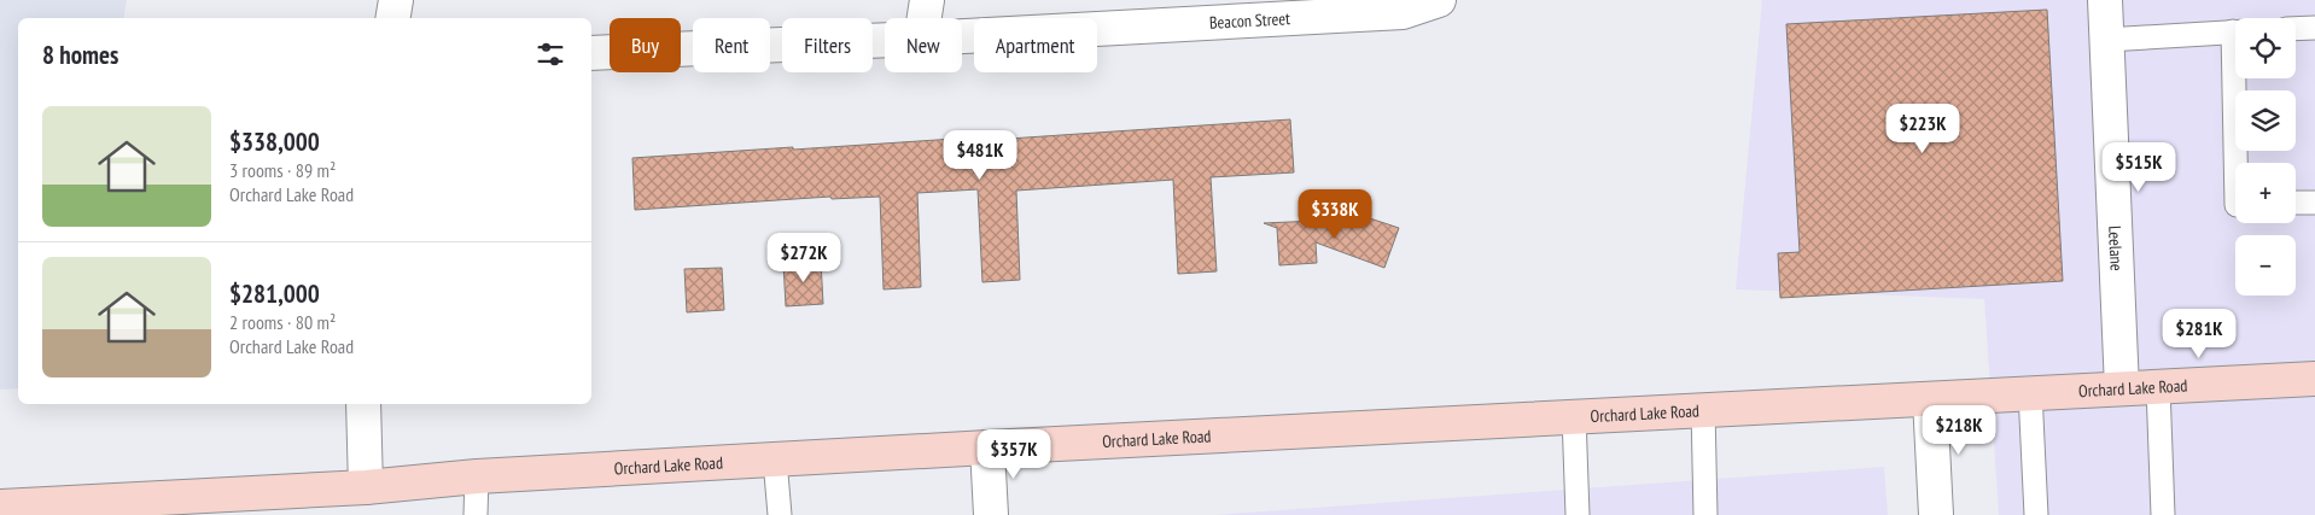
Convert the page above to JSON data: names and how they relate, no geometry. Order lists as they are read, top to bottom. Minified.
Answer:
{"streets":{"main road":["Orchard Lake Road"],"street":["Beacon Street","Leelane"]},"crossings":[["Leelane","Orchard Lake Road"]],"page":{"map_buttons":["+","−"],"chip":["Buy","Rent","Filters","New","Apartment"],"heading":"8 homes","list":[{"name":"$338,000","note":"3 rooms · 89 m² · Orchard Lake Road"},{"name":"$281,000","note":"2 rooms · 80 m² · Orchard Lake Road"}],"price":["$223K","$481K","$515K","$338K","$272K","$281K","$218K","$357K"]}}
